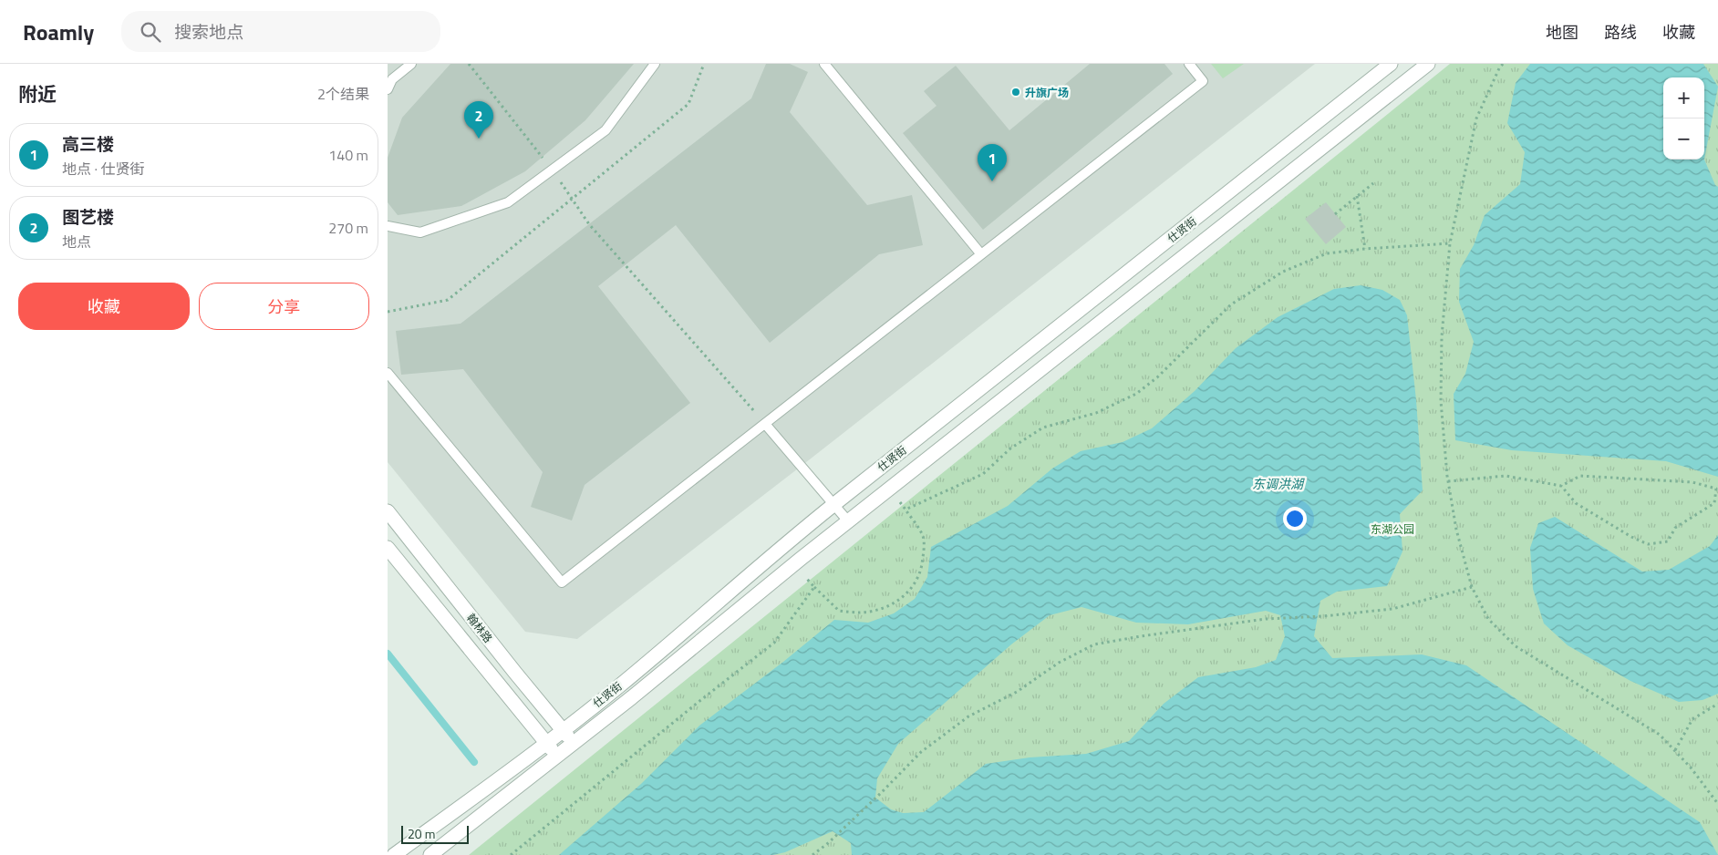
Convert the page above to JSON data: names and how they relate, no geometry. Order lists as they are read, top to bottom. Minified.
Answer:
{"streets":{"street":["仕贤街","翰林路"]},"crossings":[["仕贤街","翰林路"]],"water":["东调洪湖"],"parks":["东湖公园"],"places":["升旗广场"],"scale_bar":"20 m","page":{"header":"Roamly","search":"搜索地点","nav":["地图","路线","收藏"],"heading":["附近","2个结果"],"map_buttons":["+","−"],"pins":["2","1"],"list":[{"mark":"1","name":"高三楼","note":"地点 · 仕贤街","value":"140 m"},{"mark":"2","name":"图艺楼","note":"地点","value":"270 m"}],"buttons":["收藏","分享"],"scale":"20 m"}}
